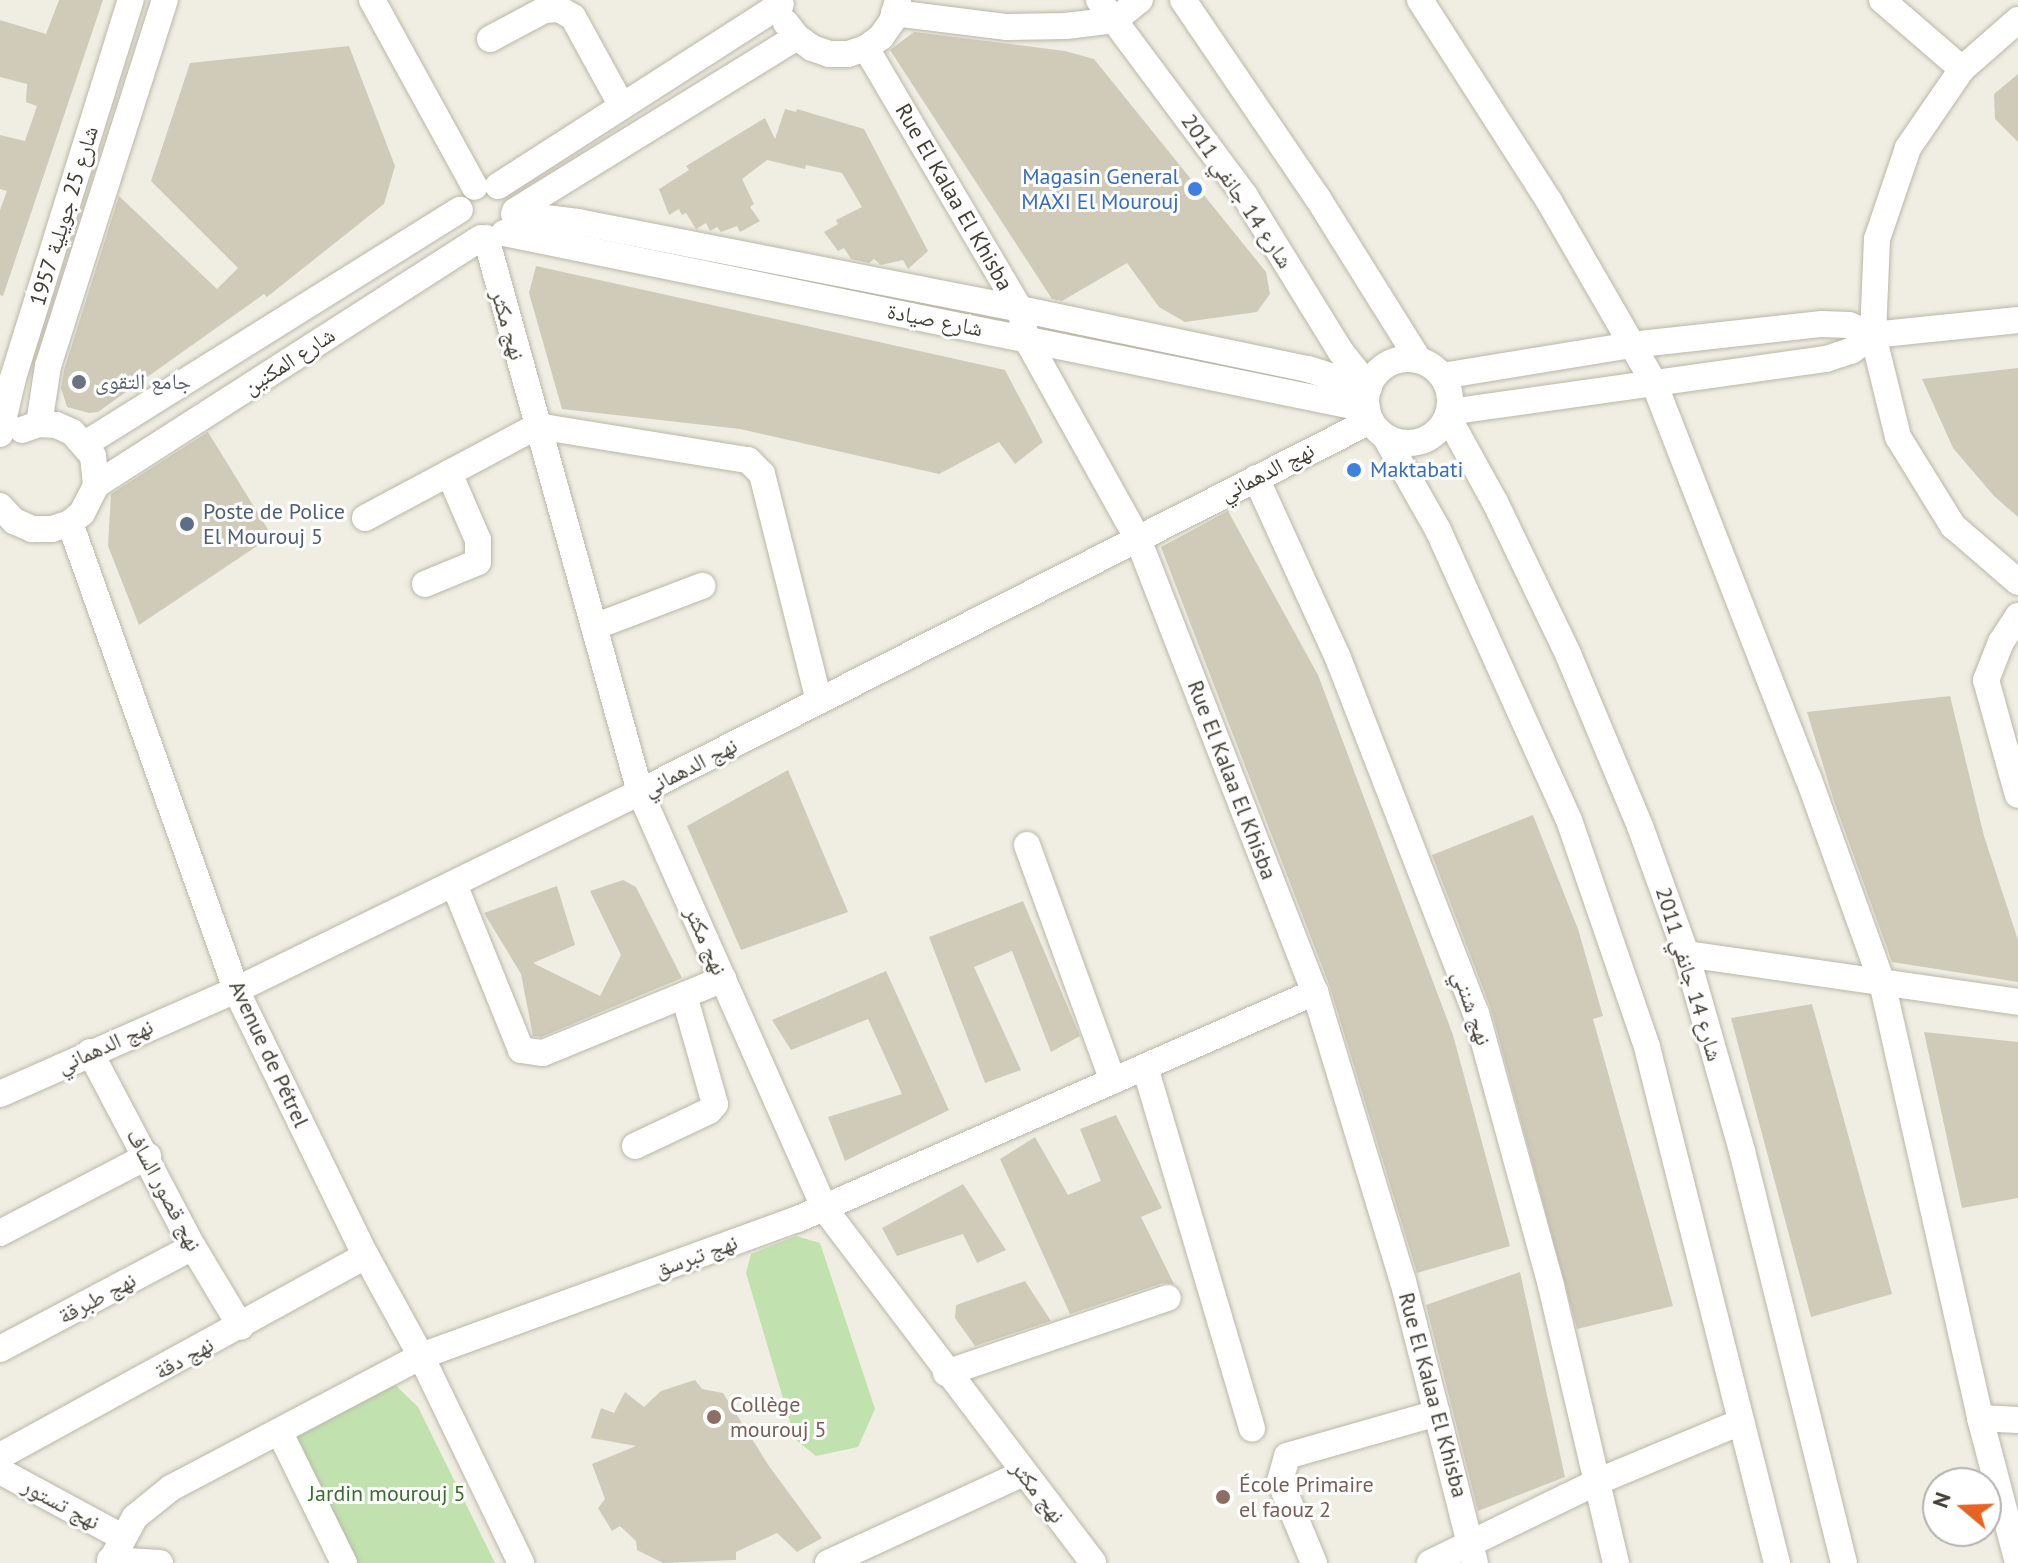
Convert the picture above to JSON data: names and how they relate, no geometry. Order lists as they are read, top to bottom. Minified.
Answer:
{"streets":{"street":["شارع 14 جانفي 2011","Rue El Kalaa El Khisba","شارع 25 جويلية 1957","شارع صيادة","نهج مكثر","شارع المكنين","نهج الدهماني","نهج شنني","Avenue de Pétrel","نهج قصور الساف","نهج تبرسق","نهج طبرقة","نهج دقة","نهج تستور"]},"crossings":[["شارع 14 جانفي 2011","شارع صيادة"],["شارع 14 جانفي 2011","نهج الدهماني"],["Rue El Kalaa El Khisba","شارع صيادة"],["Rue El Kalaa El Khisba","نهج الدهماني"],["Rue El Kalaa El Khisba","نهج تبرسق"],["شارع صيادة","نهج مكثر"],["شارع صيادة","شارع المكنين"],["شارع صيادة","نهج الدهماني"],["نهج مكثر","شارع المكنين"],["نهج مكثر","نهج الدهماني"],["نهج مكثر","نهج تبرسق"],["نهج الدهماني","نهج شنني"],["نهج الدهماني","Avenue de Pétrel"],["نهج الدهماني","نهج قصور الساف"],["Avenue de Pétrel","نهج تبرسق"],["Avenue de Pétrel","نهج دقة"],["نهج قصور الساف","نهج طبرقة"],["نهج قصور الساف","نهج دقة"],["نهج تبرسق","نهج تستور"]],"parks":["Jardin mourouj 5"],"places":["Magasin General MAXI El Mourouj","جامع التقوى","Maktabati","Poste de Police El Mourouj 5","Collège mourouj 5","École Primaire el faouz 2"],"north":"left"}
